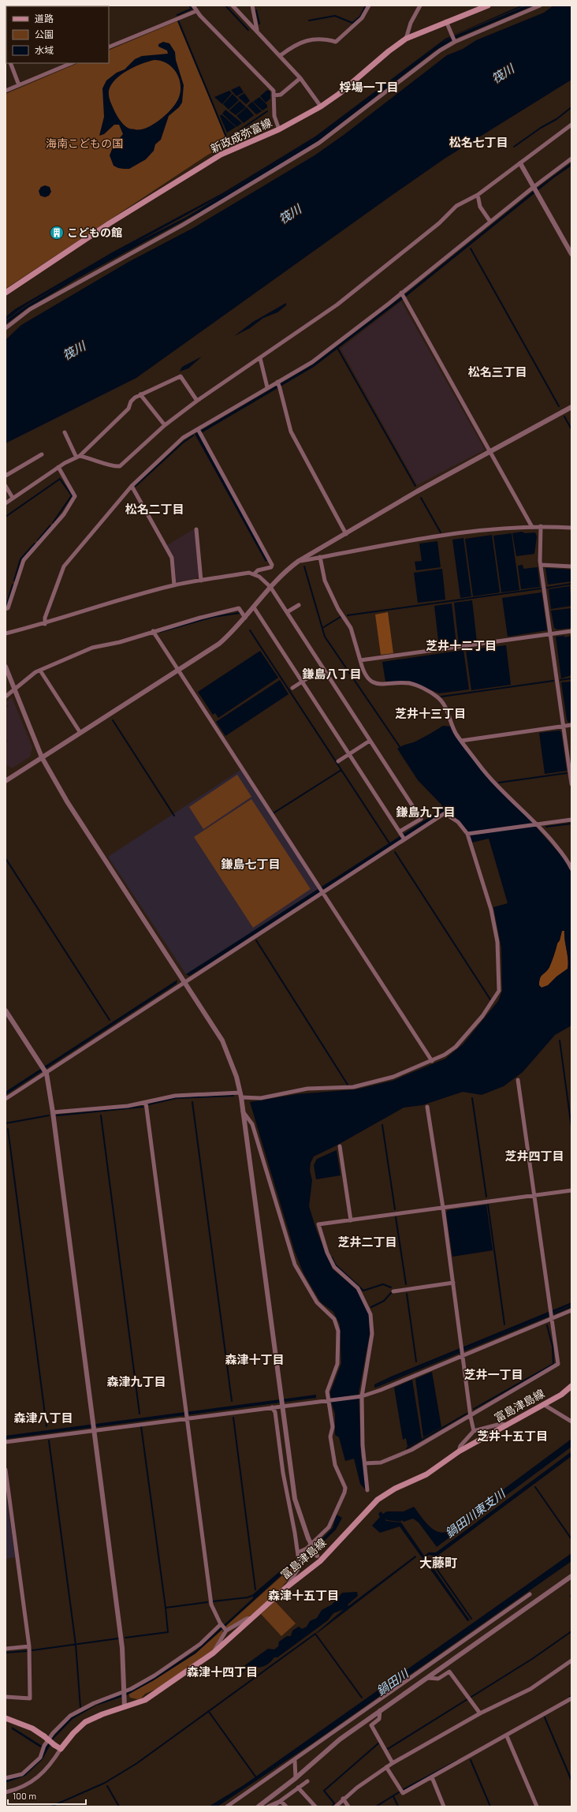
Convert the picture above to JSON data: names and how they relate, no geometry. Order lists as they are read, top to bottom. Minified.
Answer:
{"streets":{"main road":["新政成弥富線","富島津島線"]},"districts":["桴場一丁目","松名七丁目","松名三丁目","松名二丁目","芝井十二丁目","鎌島八丁目","芝井十三丁目","鎌島九丁目","鎌島七丁目","芝井四丁目","芝井二丁目","森津十丁目","芝井一丁目","森津九丁目","森津八丁目","芝井十五丁目","大藤町","森津十五丁目","森津十四丁目"],"water":["筏川","鍋田川東支川","鍋田川"],"parks":["海南こどもの国"],"places":{"building":["こどもの館"]},"legend":["道路","公園","水域"],"scale_bar":"100 m"}
